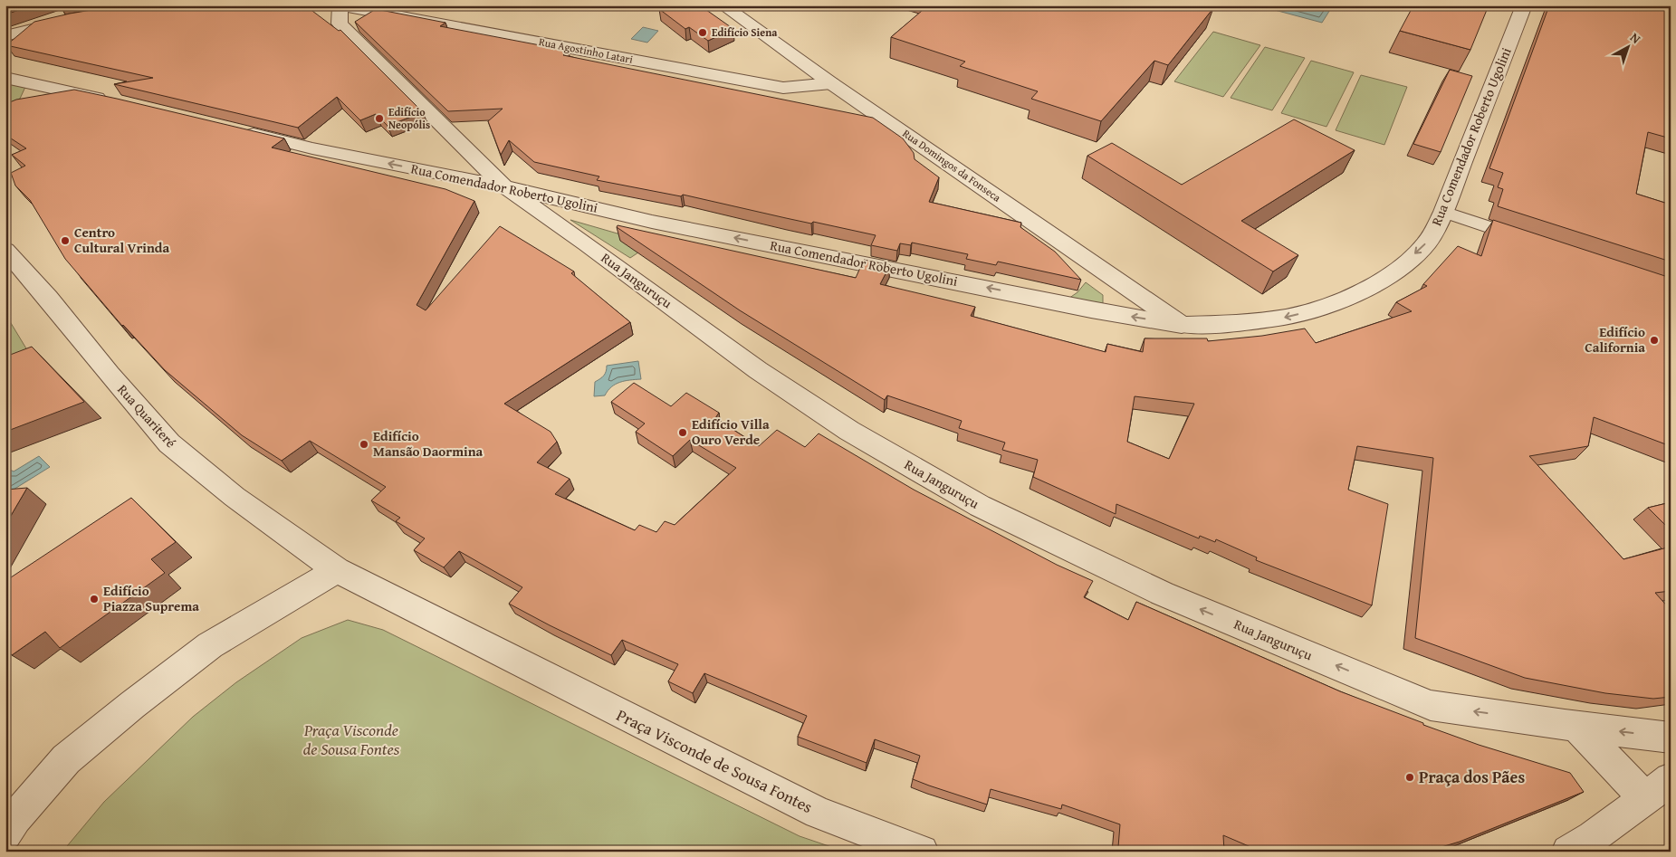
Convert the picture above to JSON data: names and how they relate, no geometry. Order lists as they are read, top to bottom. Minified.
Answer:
{"streets":{"street":["Rua Agostinho Latari","Rua Comendador Roberto Ugolini","Rua Domingos da Fonseca","Rua Janguruçu","Rua Quariteré","Praça Visconde de Sousa Fontes"]},"crossings":[["Rua Agostinho Latari","Rua Domingos da Fonseca"],["Rua Agostinho Latari","Rua Janguruçu"],["Rua Comendador Roberto Ugolini","Rua Domingos da Fonseca"],["Rua Comendador Roberto Ugolini","Rua Janguruçu"],["Rua Quariteré","Praça Visconde de Sousa Fontes"]],"one_way":["Rua Comendador Roberto Ugolini","Rua Janguruçu"],"parks":["Praça Visconde de Sousa Fontes"],"places":["Edifício Siena","Edifício Neopólis","Centro Cultural Vrinda","Edifício California","Edifício Villa Ouro Verde","Edifício Mansão Daormina","Edifício Piazza Suprema","Praça dos Pães"],"north":"top right"}
